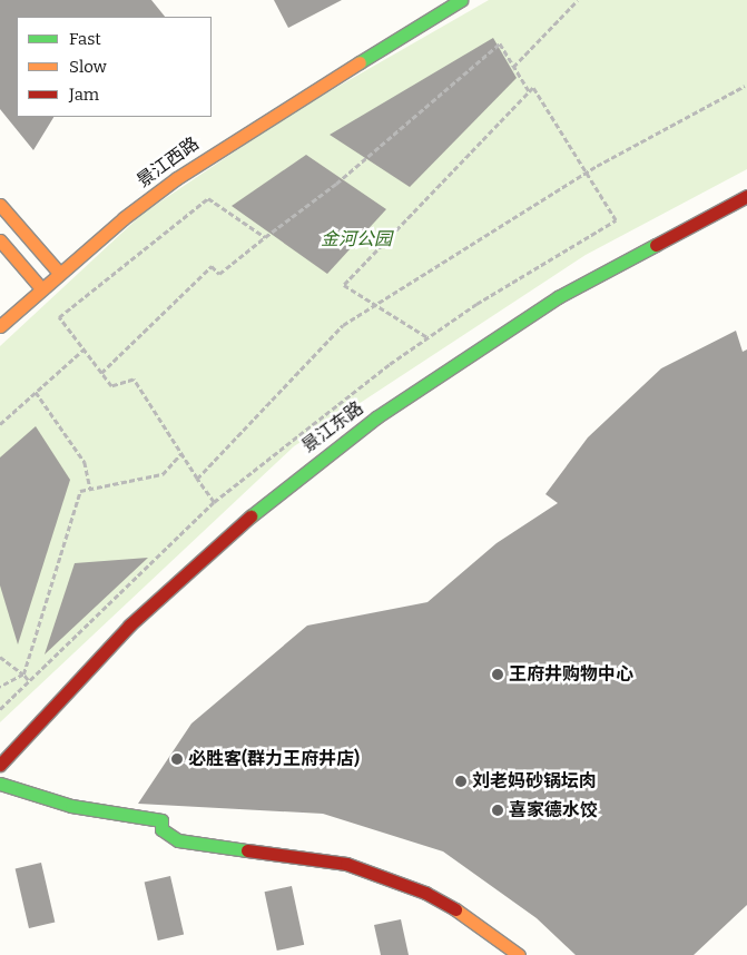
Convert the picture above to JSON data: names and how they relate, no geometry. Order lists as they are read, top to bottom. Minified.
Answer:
{"streets":{"main road":["景江西路","景江东路"]},"parks":["金河公园"],"places":["王府井购物中心","必胜客(群力王府井店)","刘老妈砂锅坛肉","喜家德水饺"],"legend":["Fast","Slow","Jam"]}
